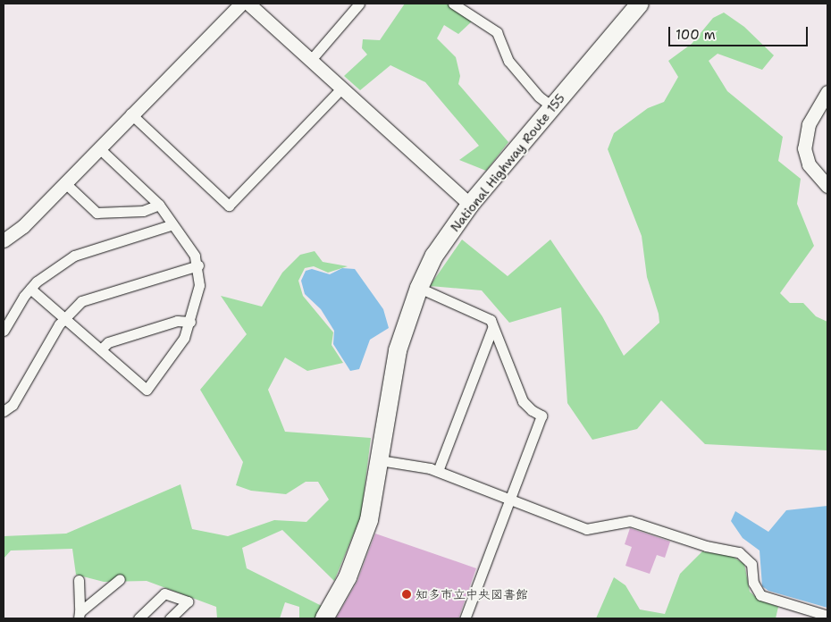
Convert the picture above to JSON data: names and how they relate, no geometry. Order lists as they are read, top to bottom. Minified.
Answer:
{"streets":{"highway":["National Highway Route 155"]},"places":["知多市立中央図書館"],"scale_bar":"100 m"}
